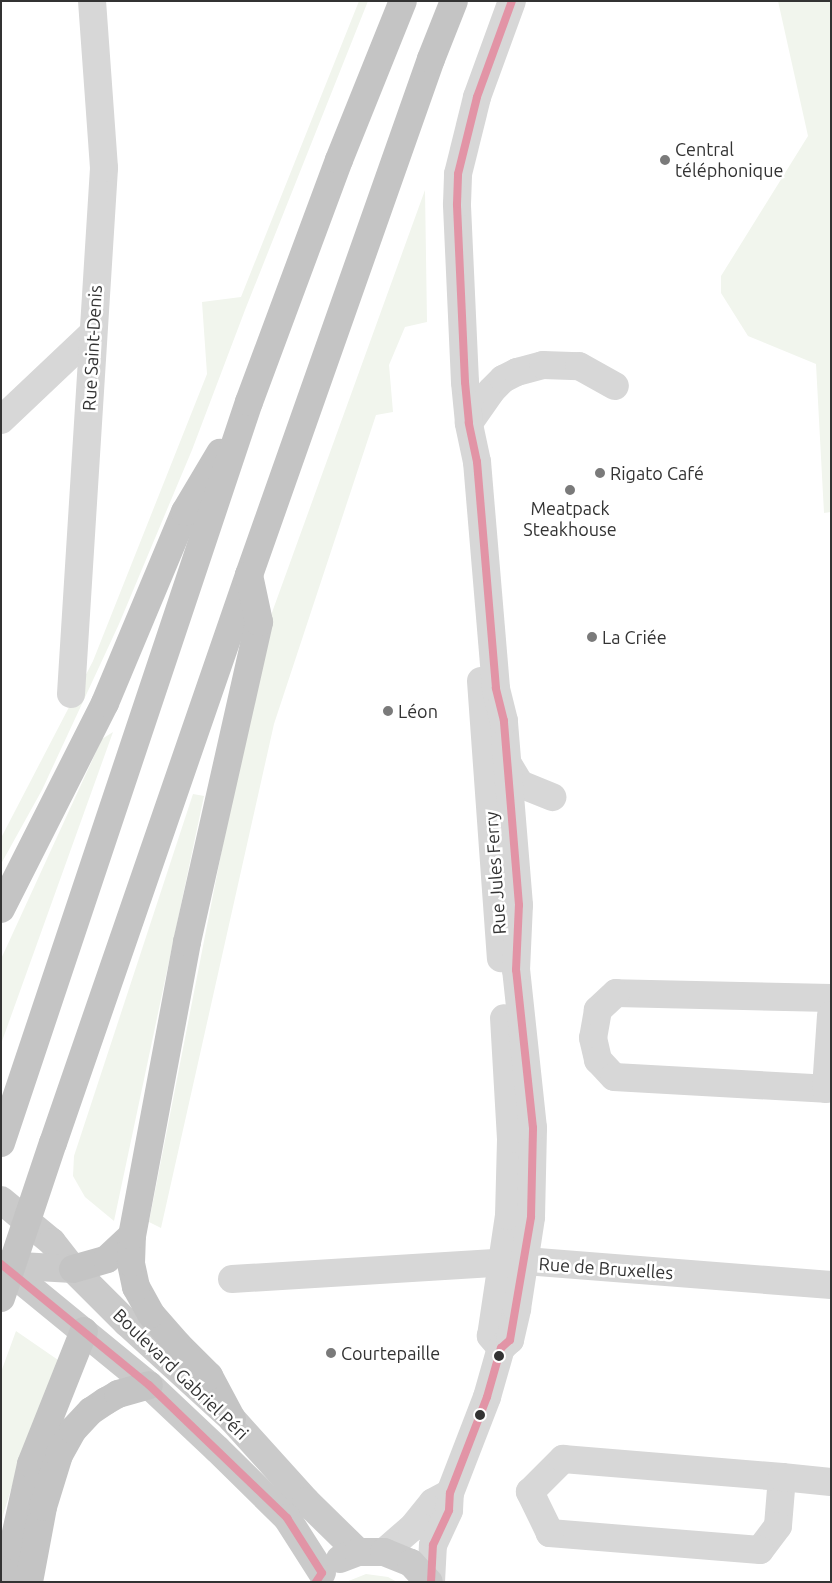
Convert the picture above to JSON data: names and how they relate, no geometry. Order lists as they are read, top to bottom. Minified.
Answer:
{"streets":{"main road":["Boulevard Gabriel Péri"],"street":["Rue Saint-Denis","Rue Jules Ferry","Rue de Bruxelles"]},"crossings":[["Rue Jules Ferry","Rue de Bruxelles"]],"places":["Central téléphonique","Rigato Café","Meatpack Steakhouse","La Criée","Léon","Courtepaille"]}
